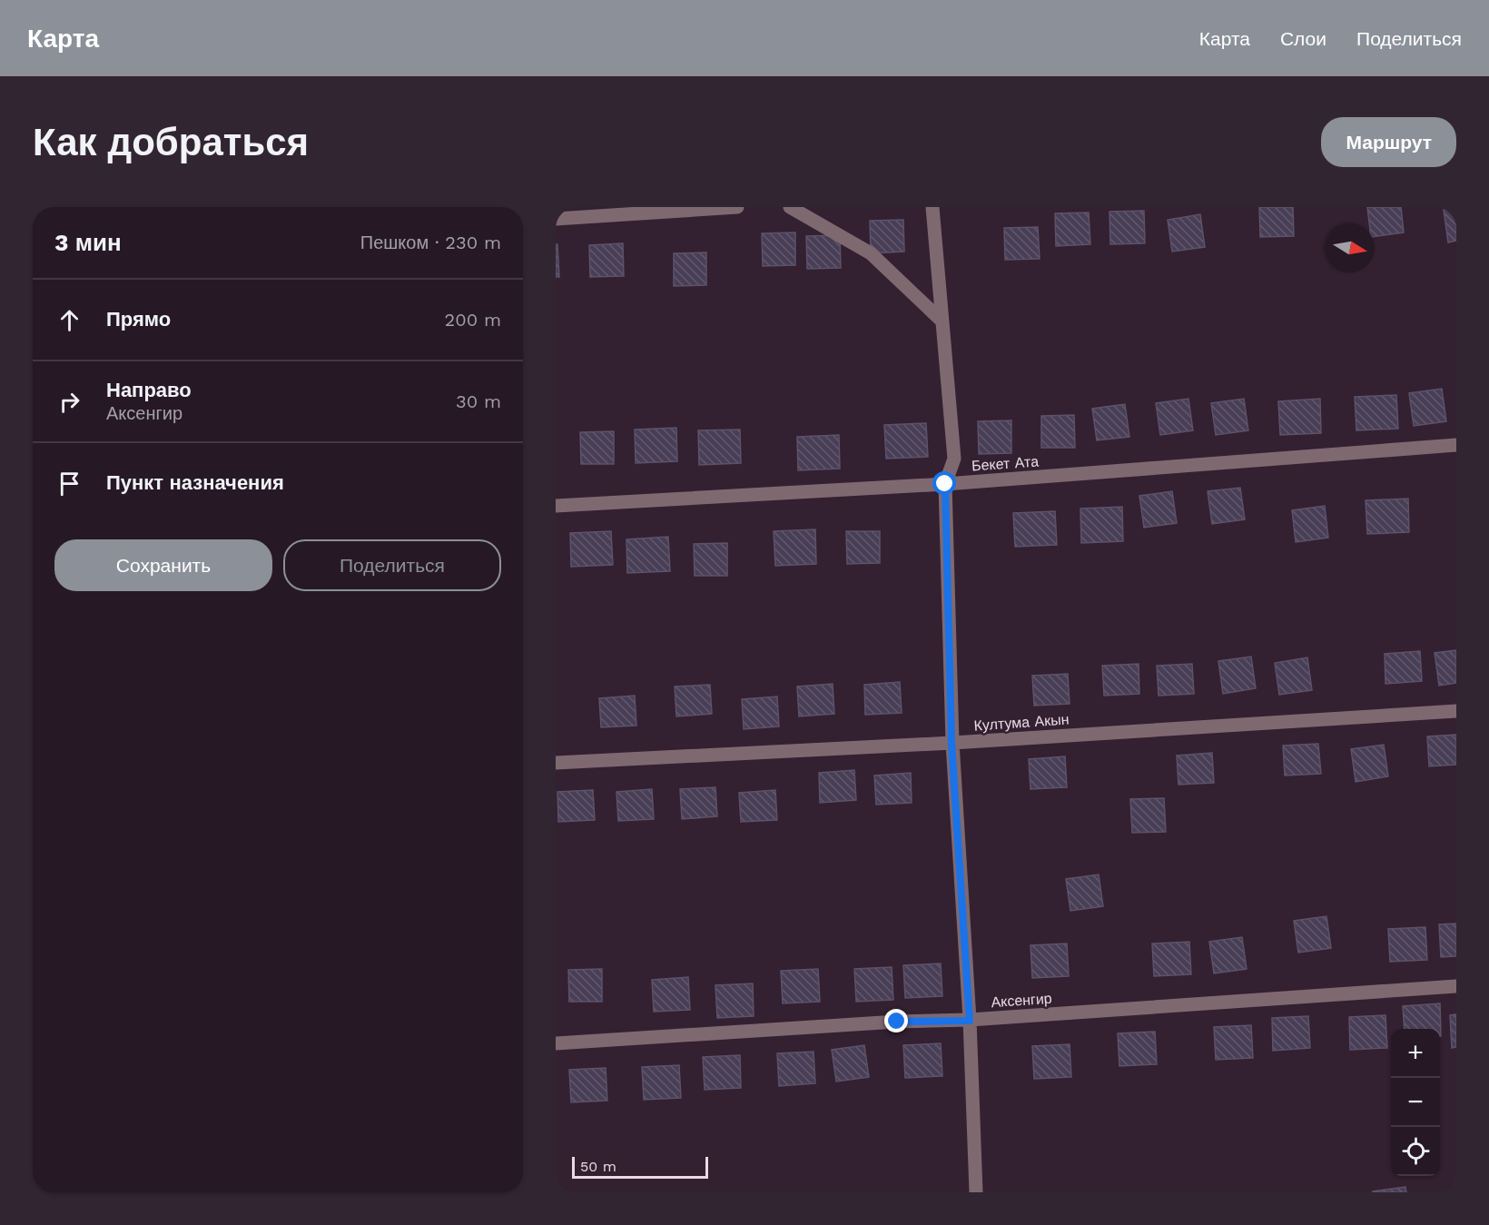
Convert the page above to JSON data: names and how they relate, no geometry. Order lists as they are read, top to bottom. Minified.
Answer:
{"streets":{"street":["Бекет Ата","Култума Акын","Аксенгир"]},"scale_bar":"50 m","north":"right","page":{"header":"Карта","nav":["Карта","Слои","Поделиться"],"buttons":["Маршрут",["Сохранить","Поделиться"]],"title":"Как добраться","heading":["3 мин","Пешком · 230 m"],"list":[["Прямо","200 m"],["Направо","Аксенгир","30 m"],"Пункт назначения"],"map_buttons":["+","−"],"scale":"50 m"}}
